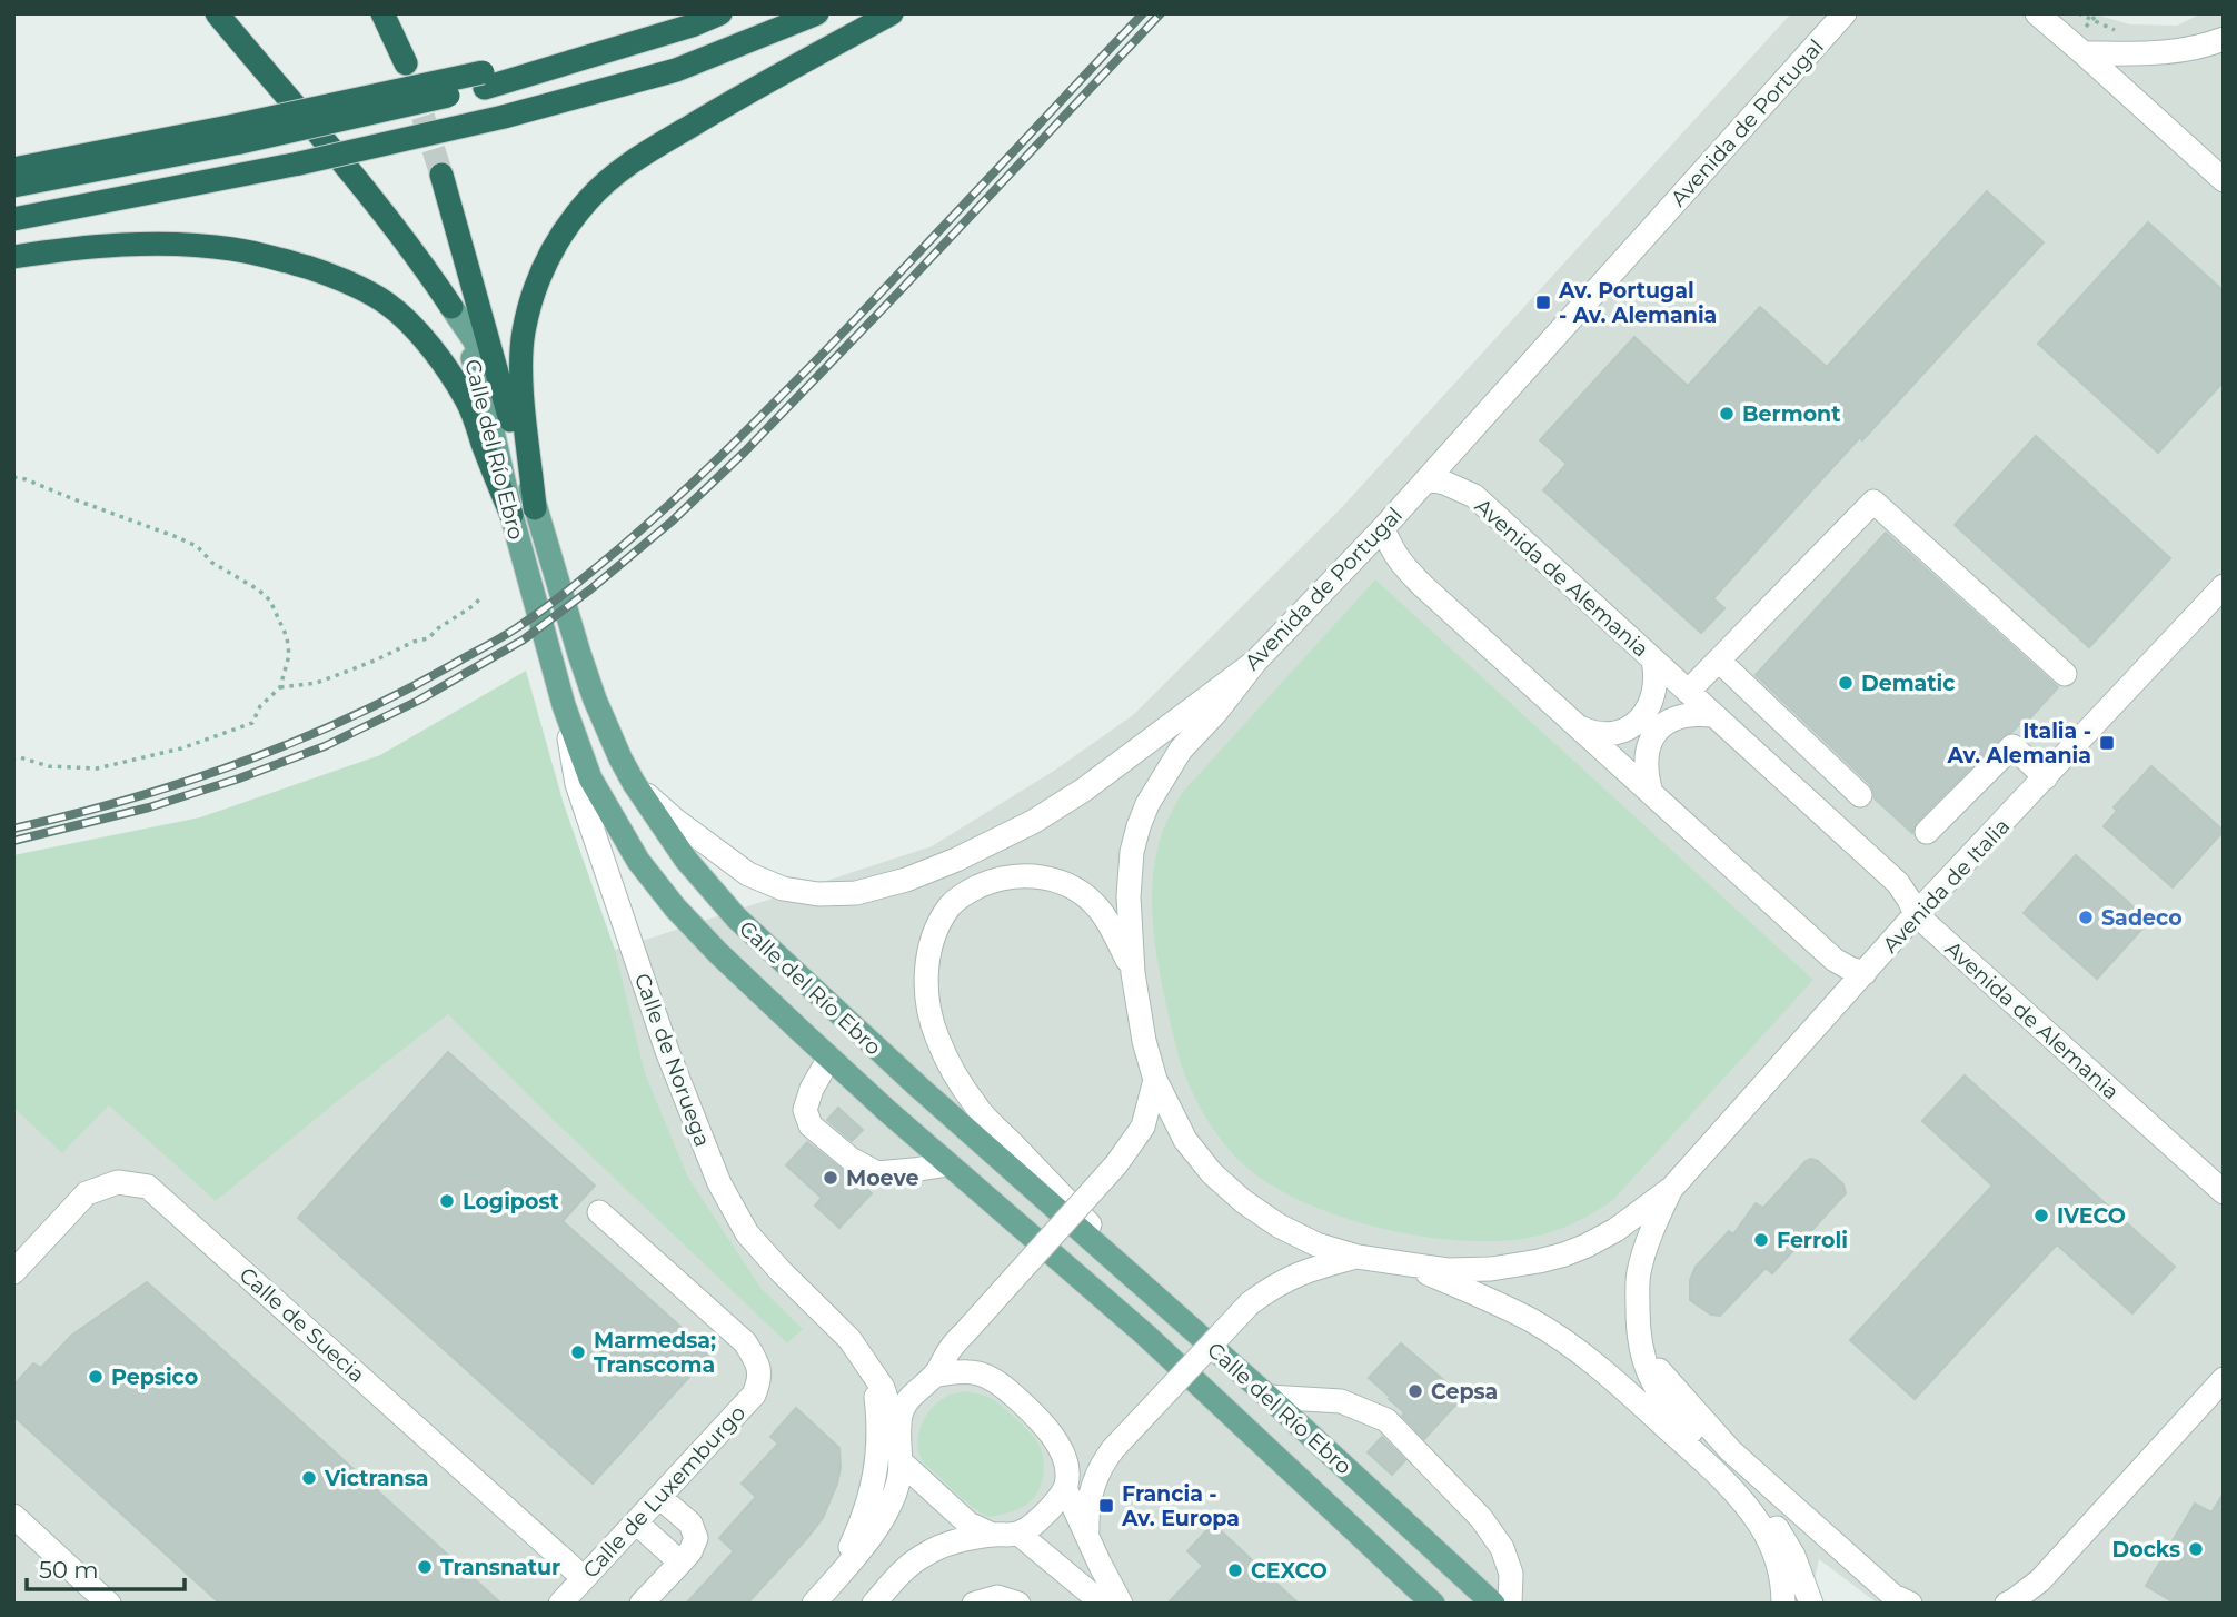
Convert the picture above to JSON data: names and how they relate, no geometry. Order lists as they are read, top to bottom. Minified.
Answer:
{"streets":{"main road":["Calle del Río Ebro"],"street":["Avenida de Portugal","Avenida de Alemania","Avenida de Italia","Calle de Noruega","Calle de Suecia","Calle de Luxemburgo"]},"crossings":[["Avenida de Portugal","Calle del Río Ebro"],["Avenida de Portugal","Avenida de Alemania"],["Calle del Río Ebro","Calle de Noruega"],["Avenida de Alemania","Avenida de Italia"],["Calle de Suecia","Calle de Luxemburgo"]],"places":{"transit":["Av. Portugal - Av. Alemania","Italia - Av. Alemania","Francia - Av. Europa"],"other":["Bermont","Dematic","Sadeco","Moeve","Logipost","IVECO","Ferroli","Marmedsa; Transcoma","Pepsico","Cepsa","Victransa","Docks","Transnatur","CEXCO"]},"scale_bar":"50 m"}
